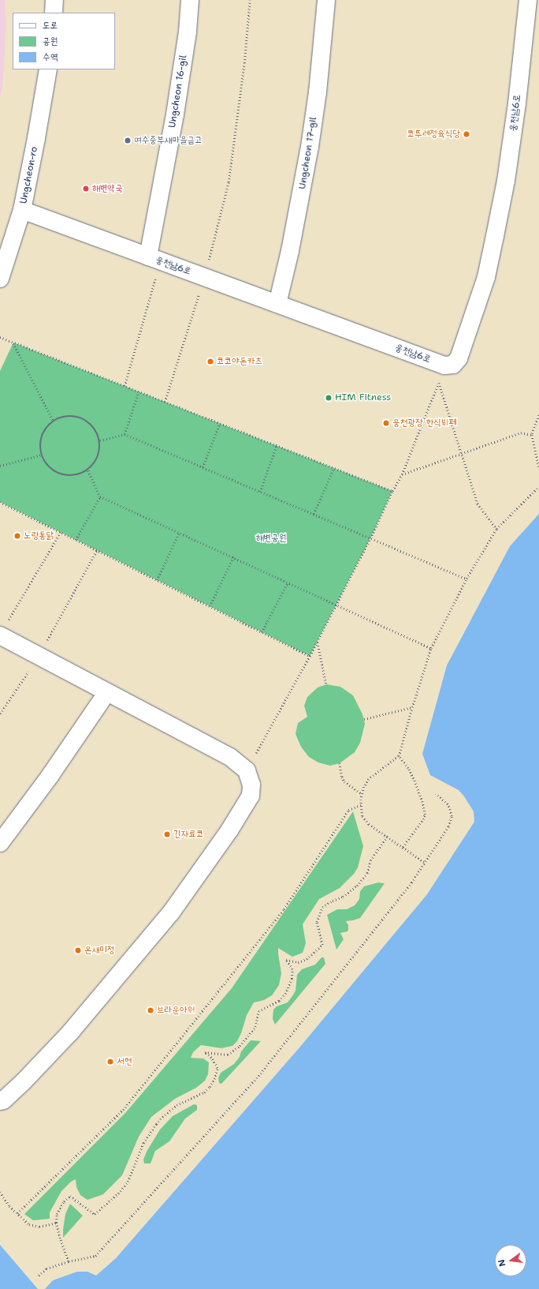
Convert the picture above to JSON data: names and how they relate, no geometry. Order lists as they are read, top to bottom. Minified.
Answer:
{"streets":{"street":["Ungcheon 16-gil","웅천남6로","Ungcheon 17-gil","Ungcheon-ro"]},"crossings":[["Ungcheon 16-gil","웅천남6로"],["웅천남6로","Ungcheon 17-gil"],["웅천남6로","Ungcheon-ro"]],"parks":["해변공원"],"places":["코뚜레정육식당","여수중부새마을금고","해변약국","코코야돈카츠","HIM Fitness","웅천광장 한식뷔페","노랑통닭","긴자료코","온새미정","브라운아워","서현"],"legend":["도로","공원","수역"],"north":"left"}
